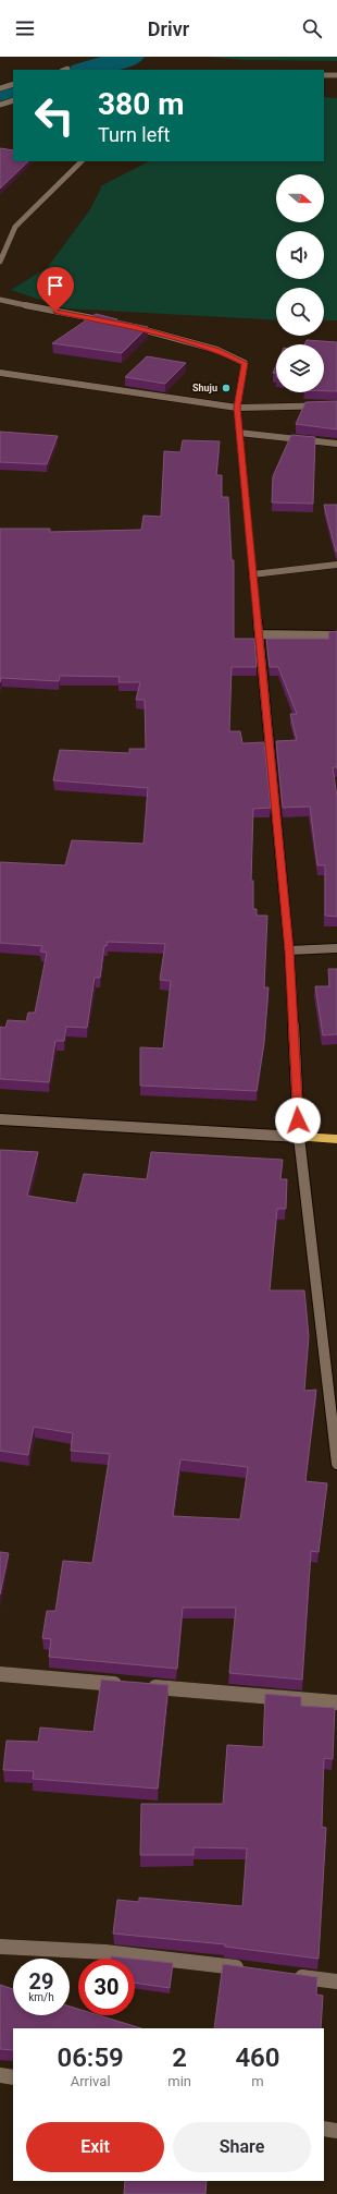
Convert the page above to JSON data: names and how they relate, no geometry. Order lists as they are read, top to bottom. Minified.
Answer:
{"places":["Shuju"],"north":"right","page":{"header":"Drivr","turn":["380 m","Turn left"],"speed":"29 km/h","limit":"30","eta":["06:59","Arrival","2","min","460","m"],"buttons":["Exit","Share"]}}
